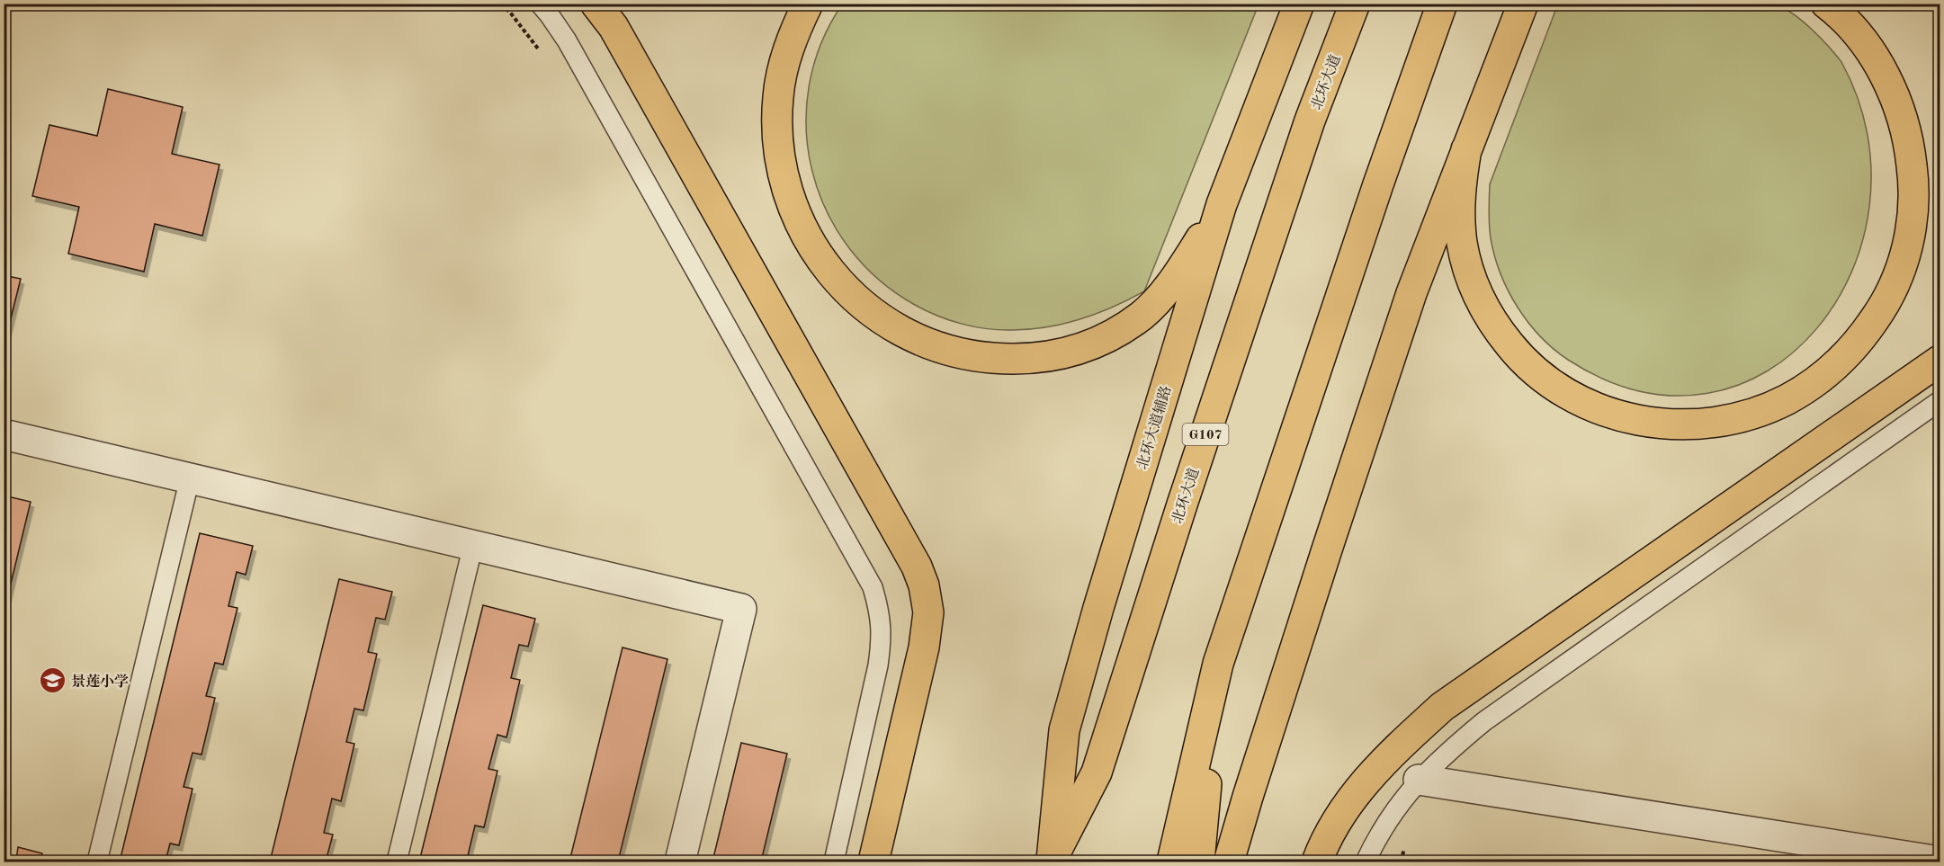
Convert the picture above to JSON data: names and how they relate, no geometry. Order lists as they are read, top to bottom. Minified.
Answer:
{"streets":{"main road":["北环大道","北环大道辅路","G107"]},"crossings":[["北环大道","北环大道辅路"]],"places":{"school or university":["景莲小学"]}}
